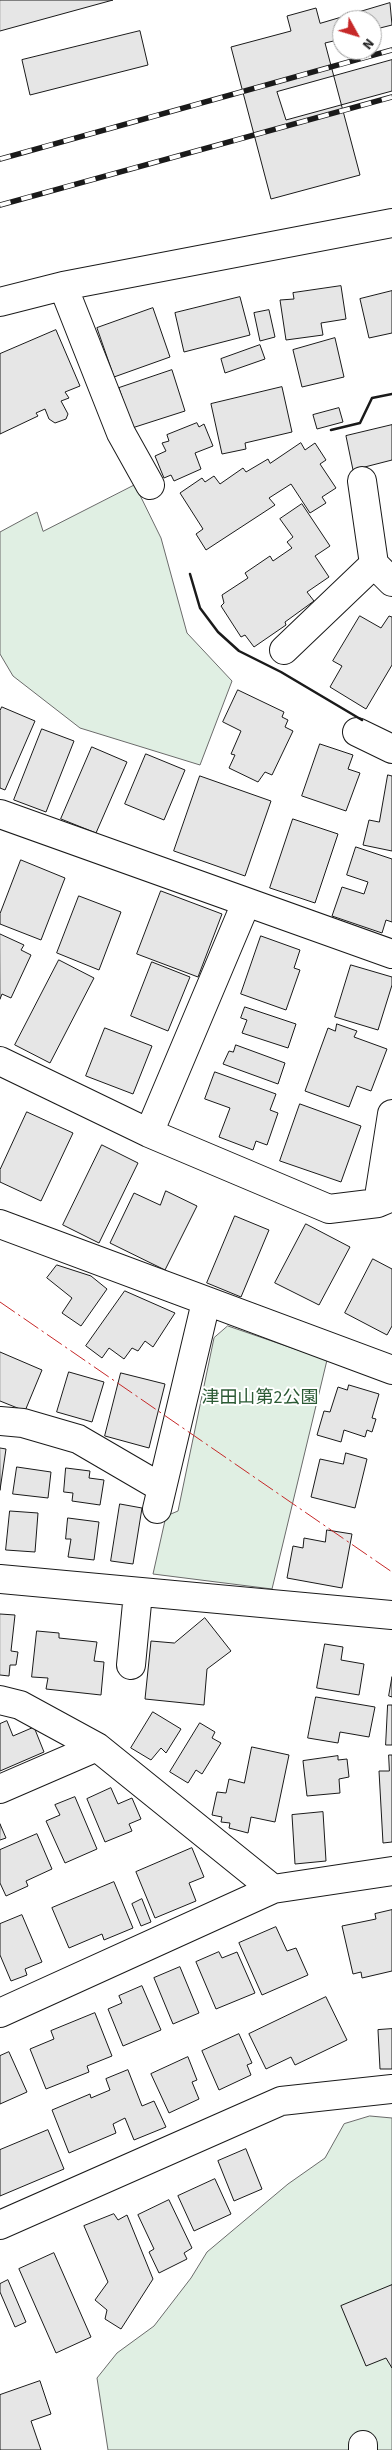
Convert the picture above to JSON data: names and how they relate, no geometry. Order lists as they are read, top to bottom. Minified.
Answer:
{"parks":["津田山第2公園"],"north":"bottom right"}
